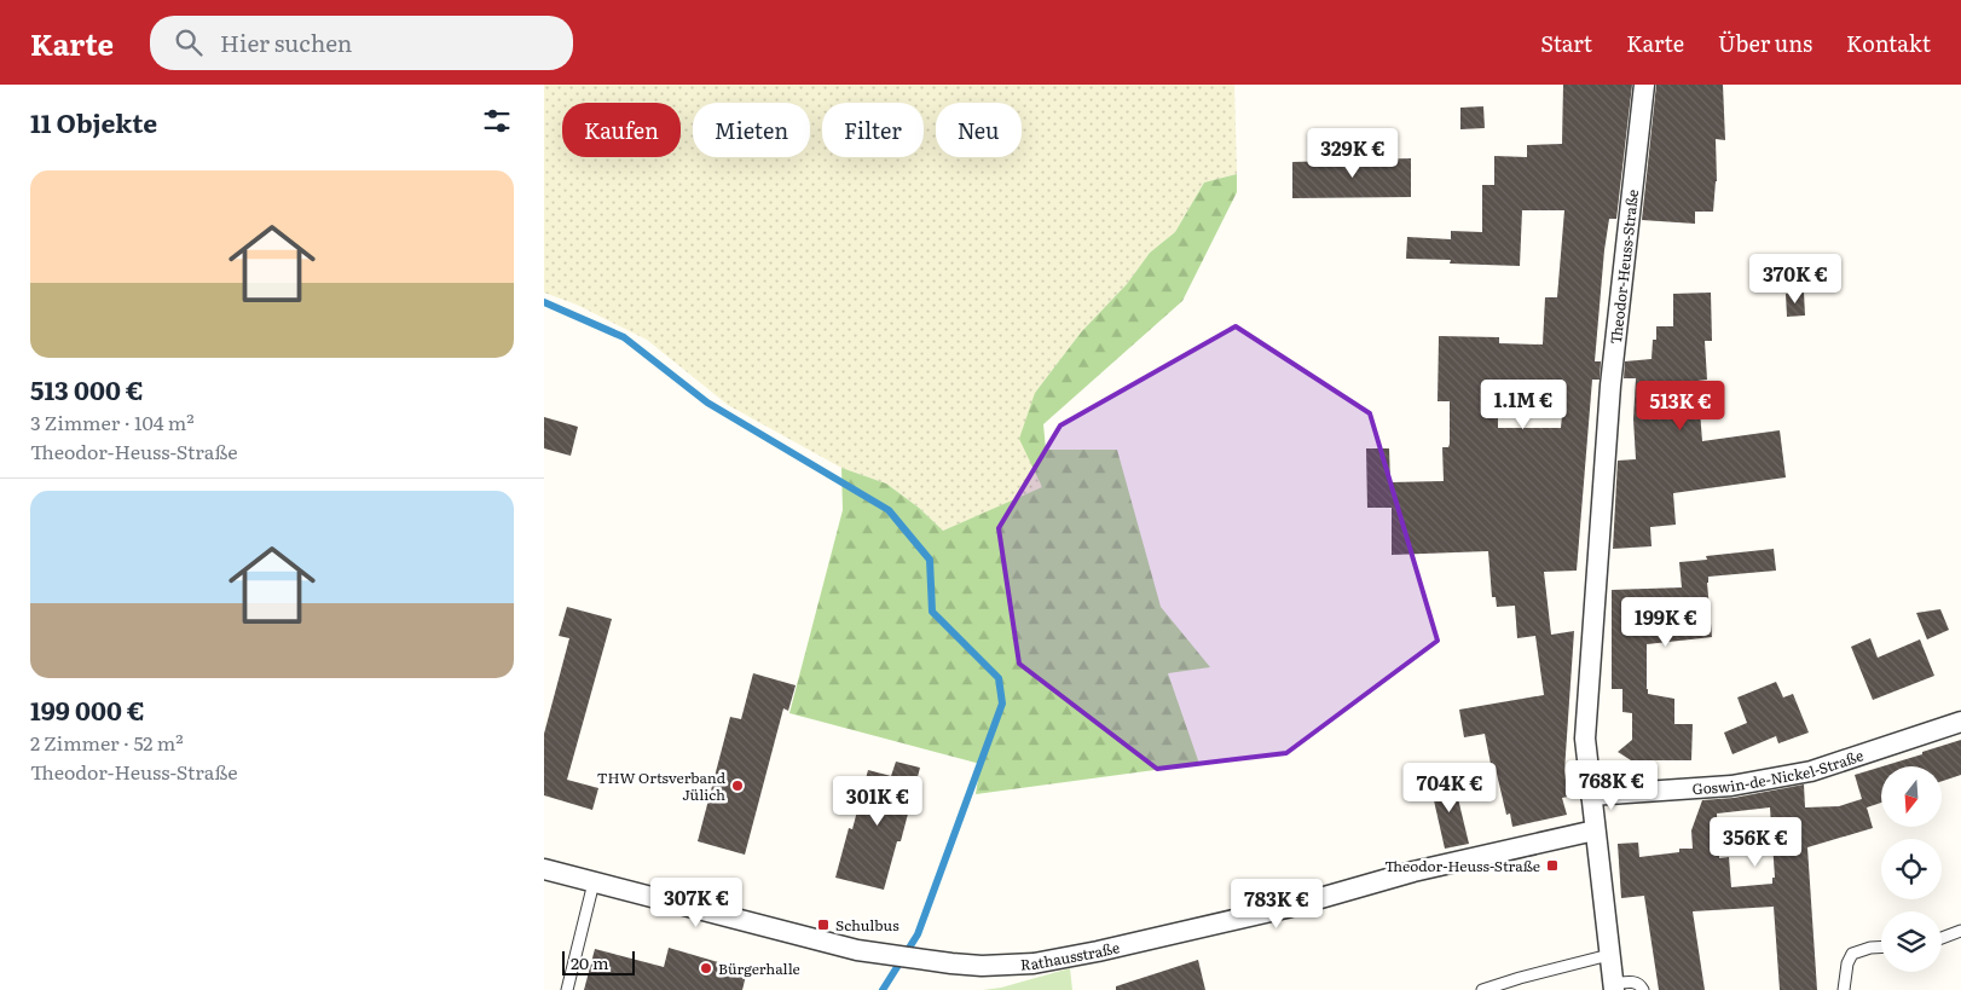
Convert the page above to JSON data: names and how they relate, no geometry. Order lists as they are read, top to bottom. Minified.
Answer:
{"streets":{"street":["Theodor-Heuss-Straße","Goswin-de-Nickel-Straße","Rathausstraße"]},"crossings":[["Theodor-Heuss-Straße","Goswin-de-Nickel-Straße"],["Theodor-Heuss-Straße","Rathausstraße"]],"places":{"other":["THW Ortsverband Jülich","Bürgerhalle"],"transit":["Theodor-Heuss-Straße","Schulbus"]},"scale_bar":"20 m","north":"bottom","page":{"header":"Karte","search":"Hier suchen","nav":["Start","Karte","Über uns","Kontakt"],"heading":"11 Objekte","chip":["Kaufen","Mieten","Filter","Neu"],"price":["329K €","370K €","1.1M €","513K €","199K €","768K €","704K €","301K €","356K €","307K €","783K €"],"list":[{"name":"513 000 €","note":"3 Zimmer · 104 m² · Theodor-Heuss-Straße"},{"name":"199 000 €","note":"2 Zimmer · 52 m² · Theodor-Heuss-Straße"}],"scale":"20 m"}}
